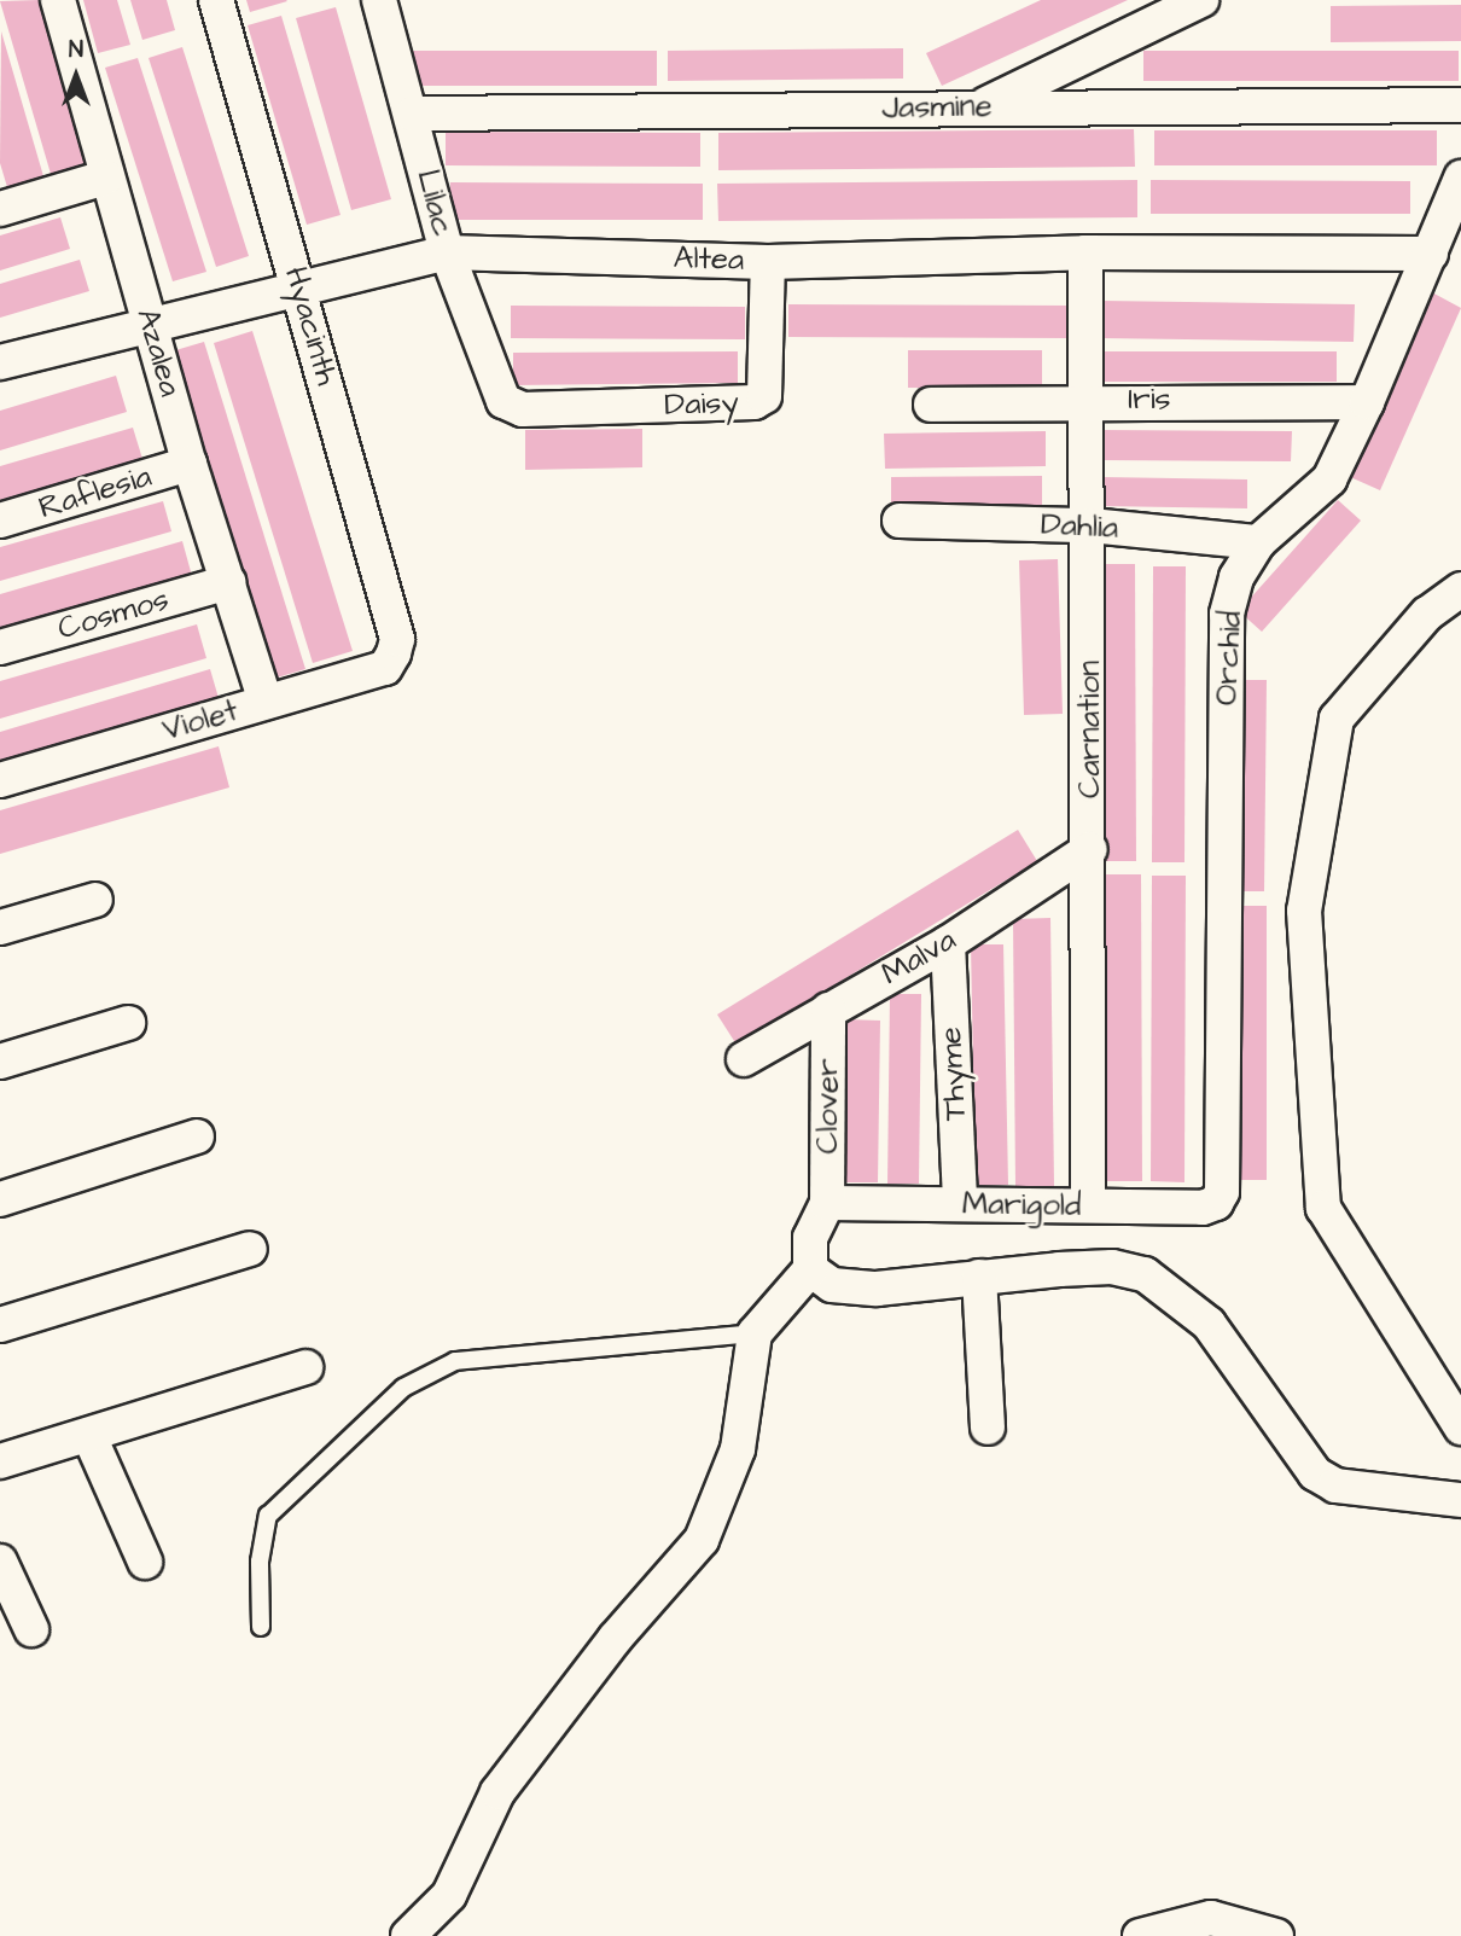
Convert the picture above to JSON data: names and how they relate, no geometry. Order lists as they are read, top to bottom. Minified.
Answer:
{"streets":{"street":["Jasmine","Lilac","Altea","Hyacinth","Azalea","Iris","Daisy","Raflesia","Dahlia","Cosmos","Orchid","Violet","Carnation","Malva","Thyme","Clover","Marigold"]},"crossings":[["Jasmine","Lilac"],["Lilac","Altea"],["Lilac","Daisy"],["Altea","Hyacinth"],["Altea","Azalea"],["Altea","Daisy"],["Altea","Orchid"],["Altea","Carnation"],["Hyacinth","Violet"],["Azalea","Raflesia"],["Azalea","Cosmos"],["Azalea","Violet"],["Iris","Orchid"],["Iris","Carnation"],["Dahlia","Orchid"],["Dahlia","Carnation"],["Orchid","Marigold"],["Carnation","Malva"],["Carnation","Marigold"],["Malva","Thyme"],["Malva","Clover"],["Thyme","Marigold"],["Clover","Marigold"]],"north":"top"}
